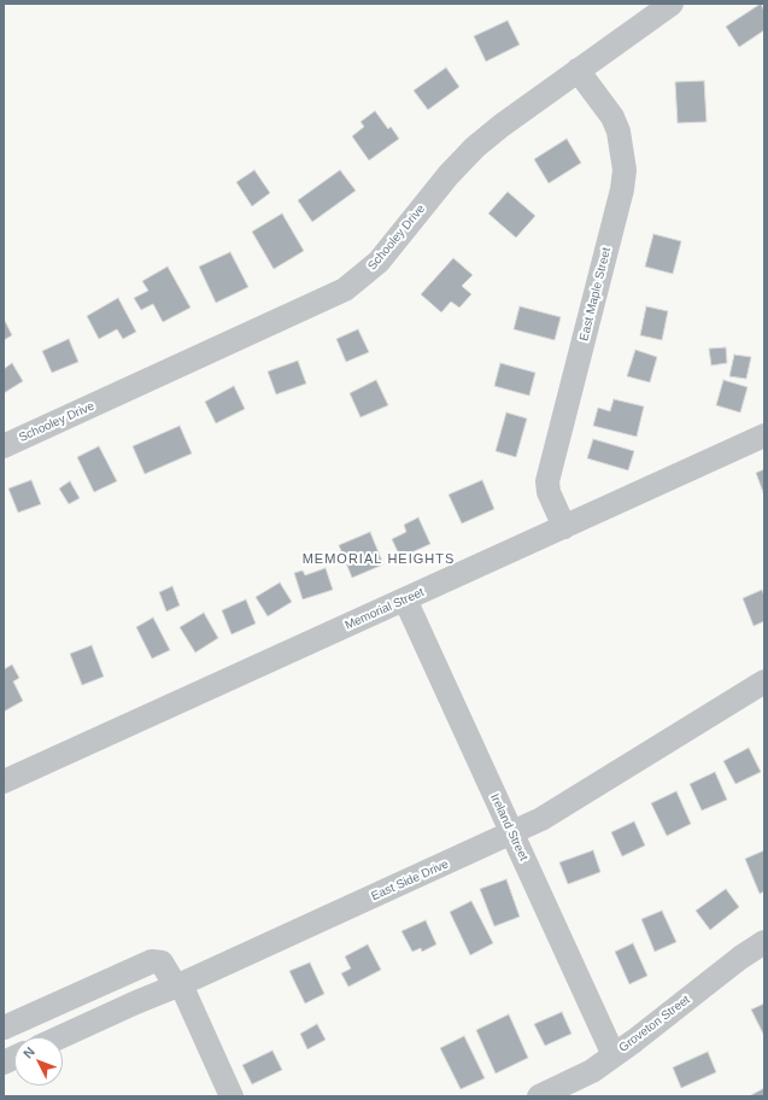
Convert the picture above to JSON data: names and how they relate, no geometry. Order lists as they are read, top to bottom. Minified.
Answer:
{"streets":{"street":["Schooley Drive","East Maple Street","Memorial Street","Ireland Street","East Side Drive","Groveton Street"]},"crossings":[["Schooley Drive","East Maple Street"],["East Maple Street","Memorial Street"],["Memorial Street","Ireland Street"],["Ireland Street","East Side Drive"],["Ireland Street","Groveton Street"]],"districts":["MEMORIAL HEIGHTS"],"north":"top left"}
